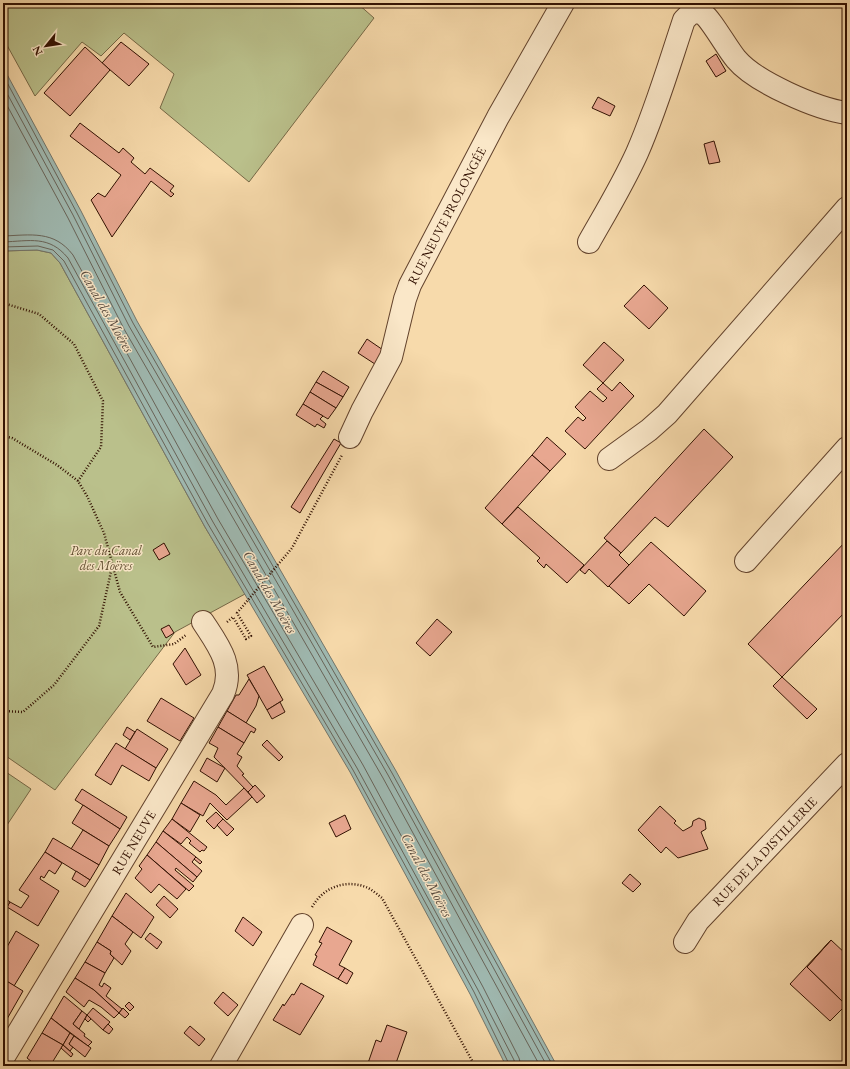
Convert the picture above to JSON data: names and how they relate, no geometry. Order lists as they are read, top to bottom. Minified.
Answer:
{"streets":{"street":["RUE NEUVE PROLONGÉE","RUE NEUVE","RUE DE LA DISTILLERIE"]},"water":["Canal des Moëres"],"parks":["Parc du Canal des Moëres"],"north":"bottom left"}
